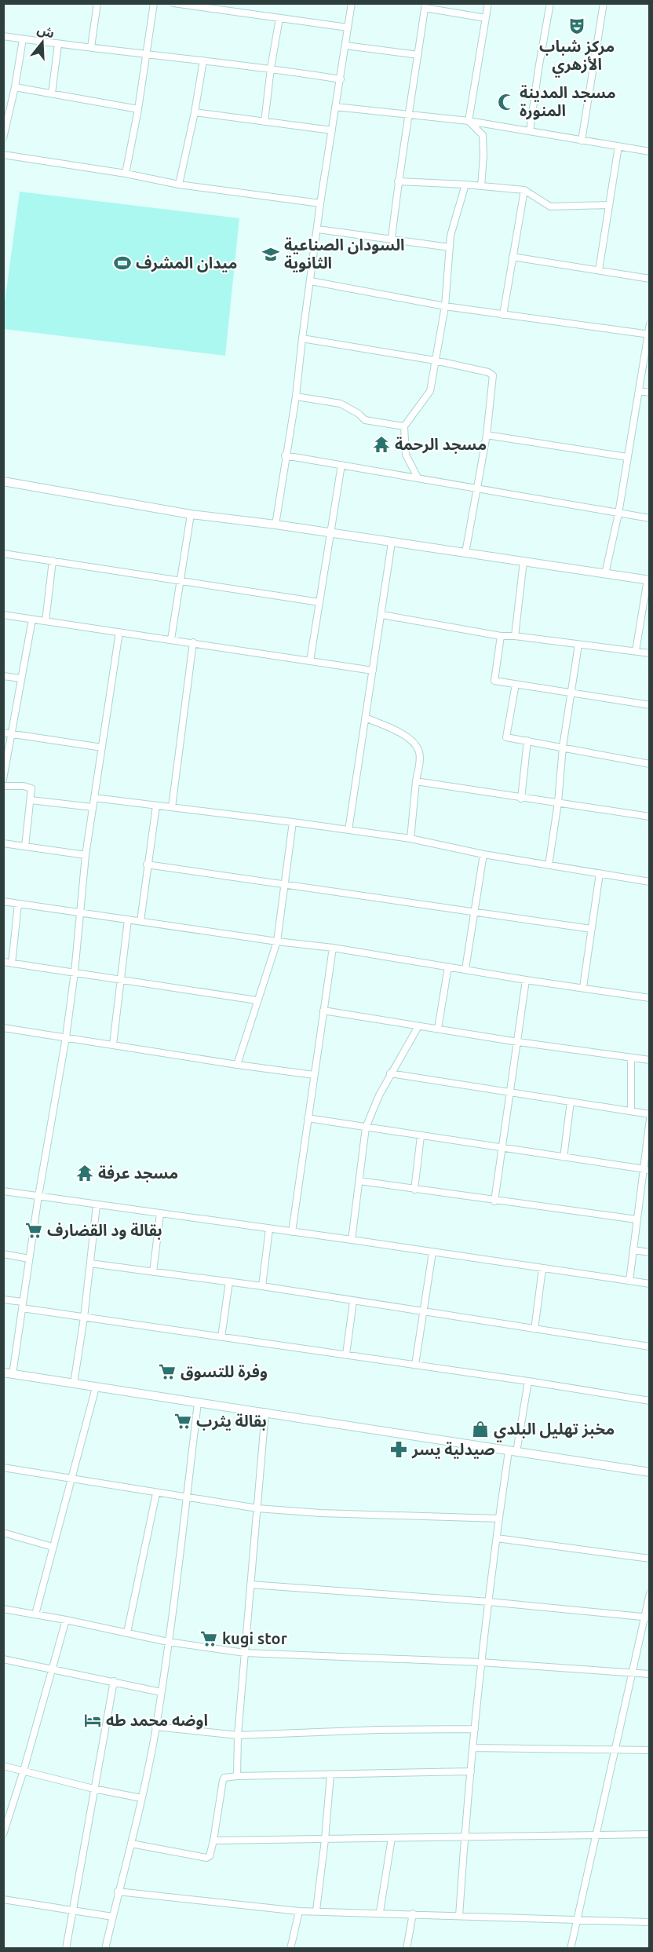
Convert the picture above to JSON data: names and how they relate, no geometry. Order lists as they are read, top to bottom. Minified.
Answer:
{"places":{"theatre":["مركز شباب الأزهري"],"mosque":["مسجد المدينة المنورة"],"school or university":["السودان الصناعية الثانوية"],"sports":["ميدان المشرف"],"temple":["مسجد الرحمة","مسجد عرفة"],"supermarket":["بقالة ود القضارف","وفرة للتسوق","بقالة يثرب","kugi stor"],"shop":["مخبز تهليل البلدي"],"pharmacy":["صيدلية يسر"],"hotel":["اوضه محمد طه"]},"north":"top"}
